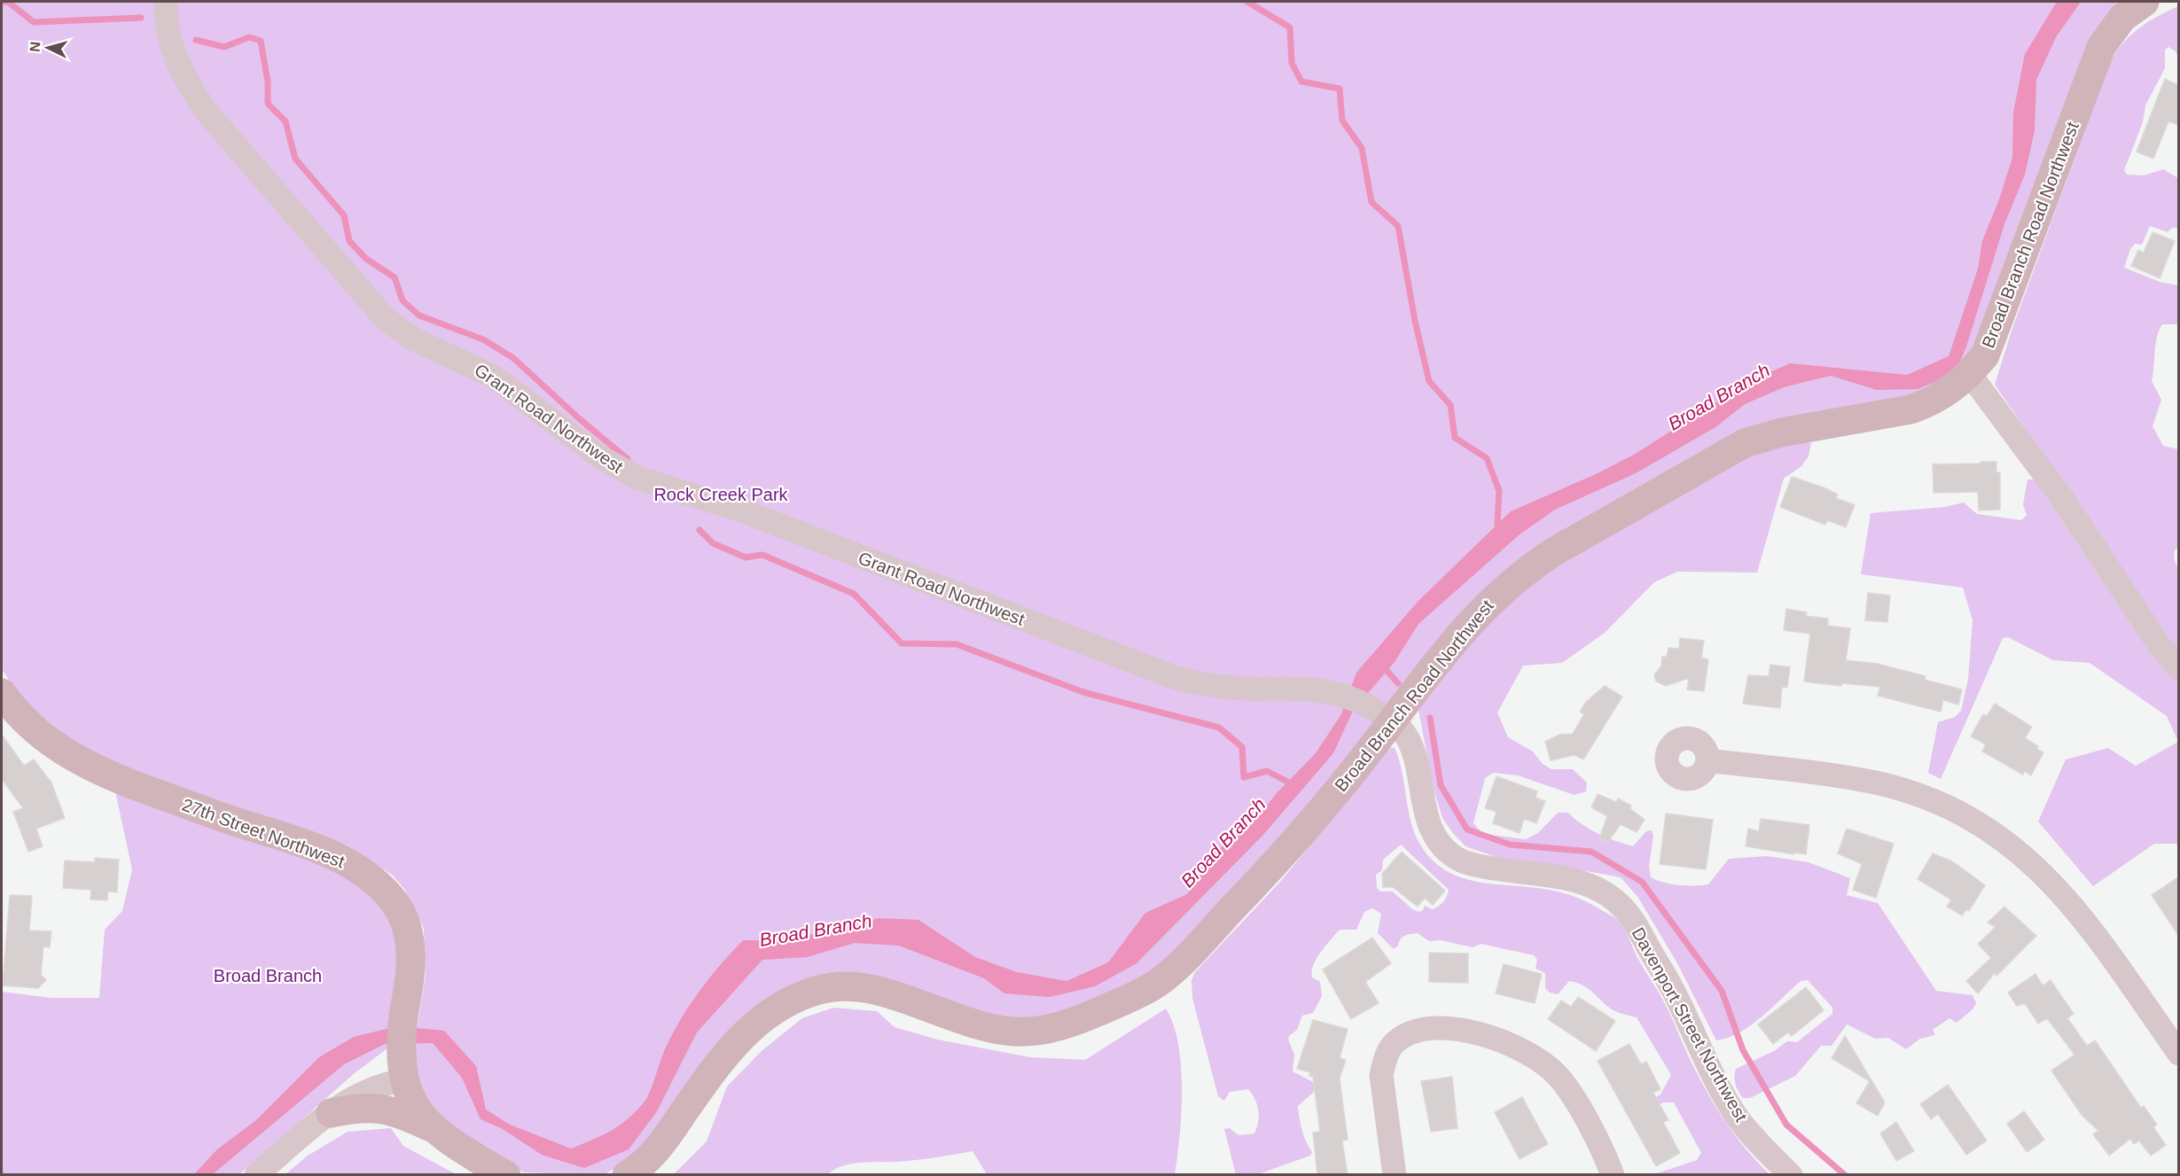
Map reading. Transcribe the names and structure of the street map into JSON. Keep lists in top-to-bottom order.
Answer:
{
  "streets": {
    "main road": ["Broad Branch Road Northwest", "27th Street Northwest"],
    "street": ["Grant Road Northwest", "Davenport Street Northwest"]
  },
  "crossings": [
    ["Broad Branch Road Northwest", "Grant Road Northwest"],
    ["Broad Branch Road Northwest", "Davenport Street Northwest"],
    ["Grant Road Northwest", "Davenport Street Northwest"]
  ],
  "water": ["Broad Branch"],
  "parks": ["Rock Creek Park", "Broad Branch"],
  "north": "left"
}
